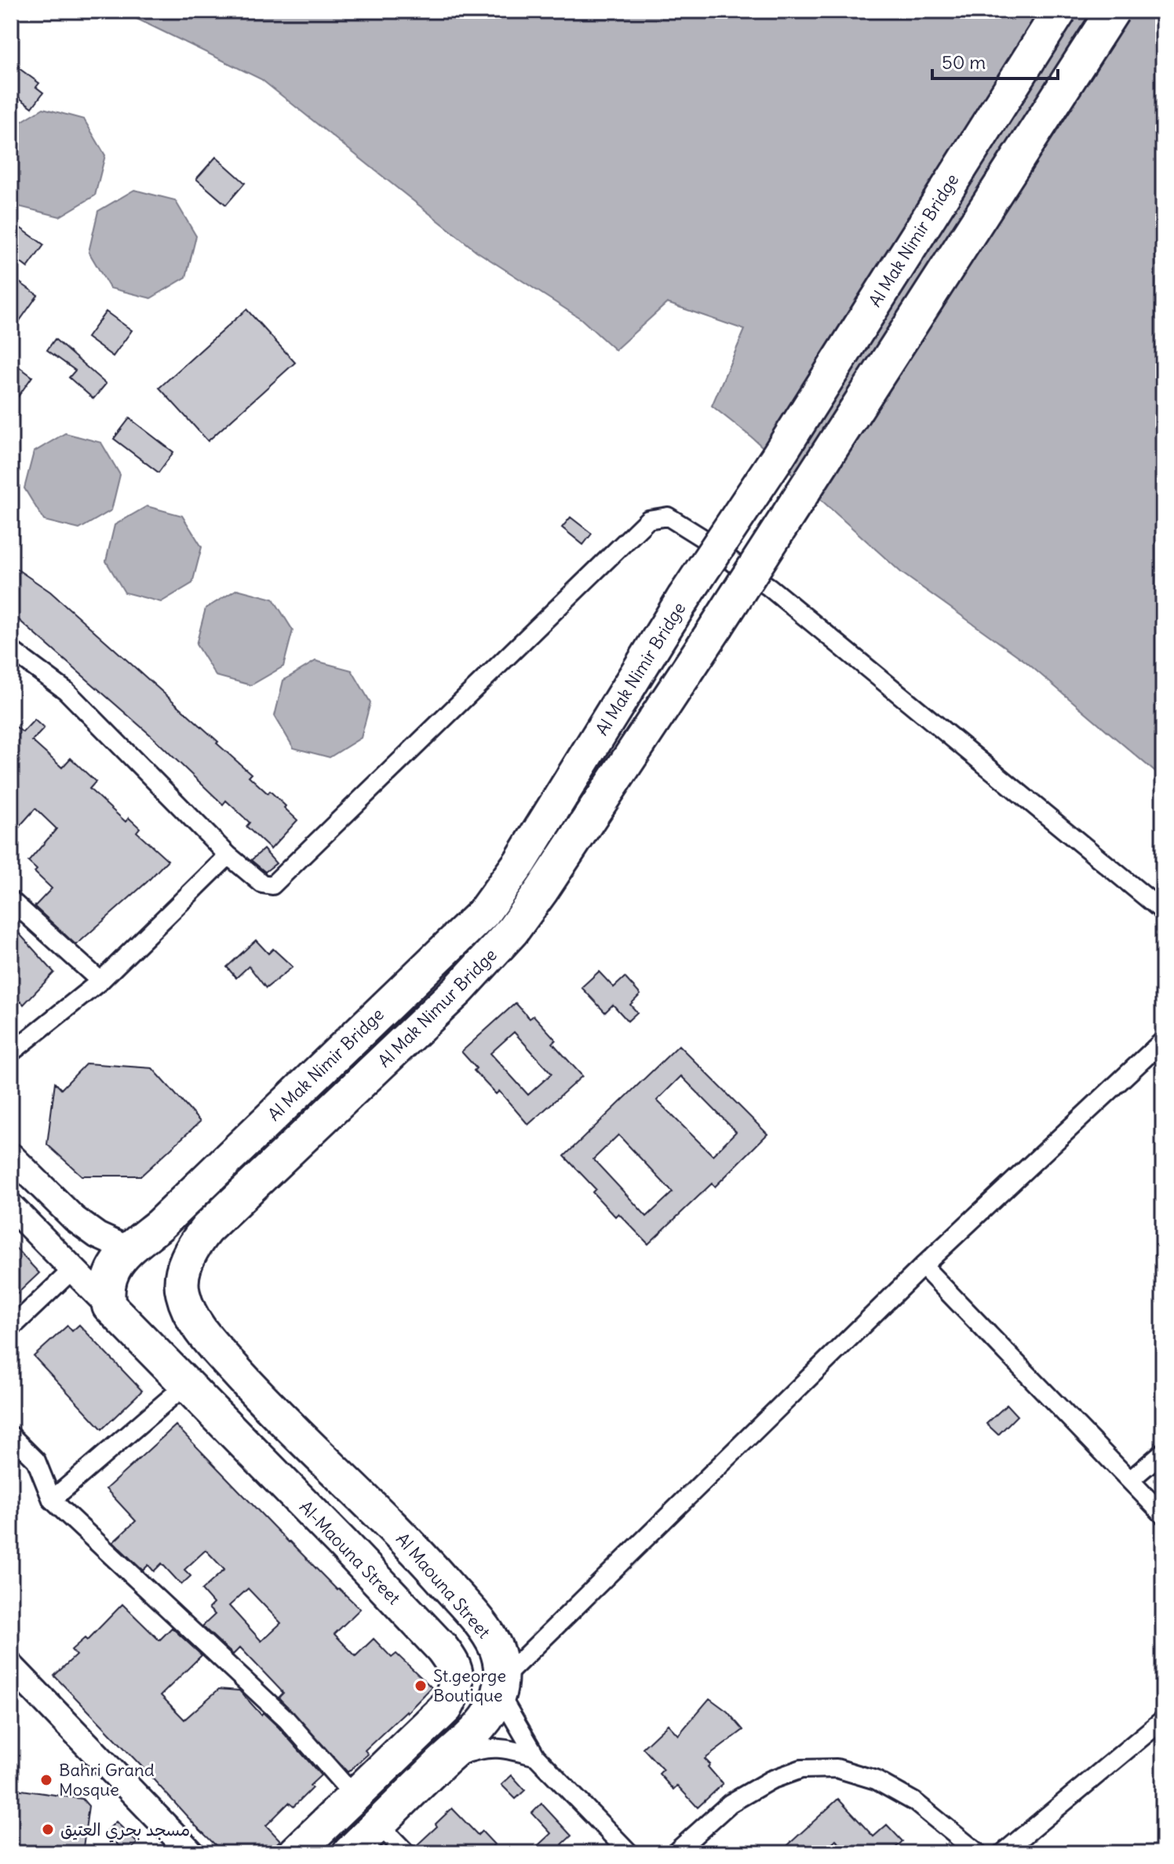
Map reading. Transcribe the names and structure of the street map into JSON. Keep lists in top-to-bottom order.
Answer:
{
  "streets": {
    "highway": [
      "Al Mak Nimir Bridge",
      "Al Mak Nimur Bridge",
      "Al-Maouna Street",
      "Al Maouna Street"
    ]
  },
  "crossings": [
    ["Al Mak Nimur Bridge", "Al Maouna Street"]
  ],
  "places": ["St.george Boutique", "Bahri Grand Mosque", "مسجد بحري العتيق"],
  "scale_bar": "50 m"
}
